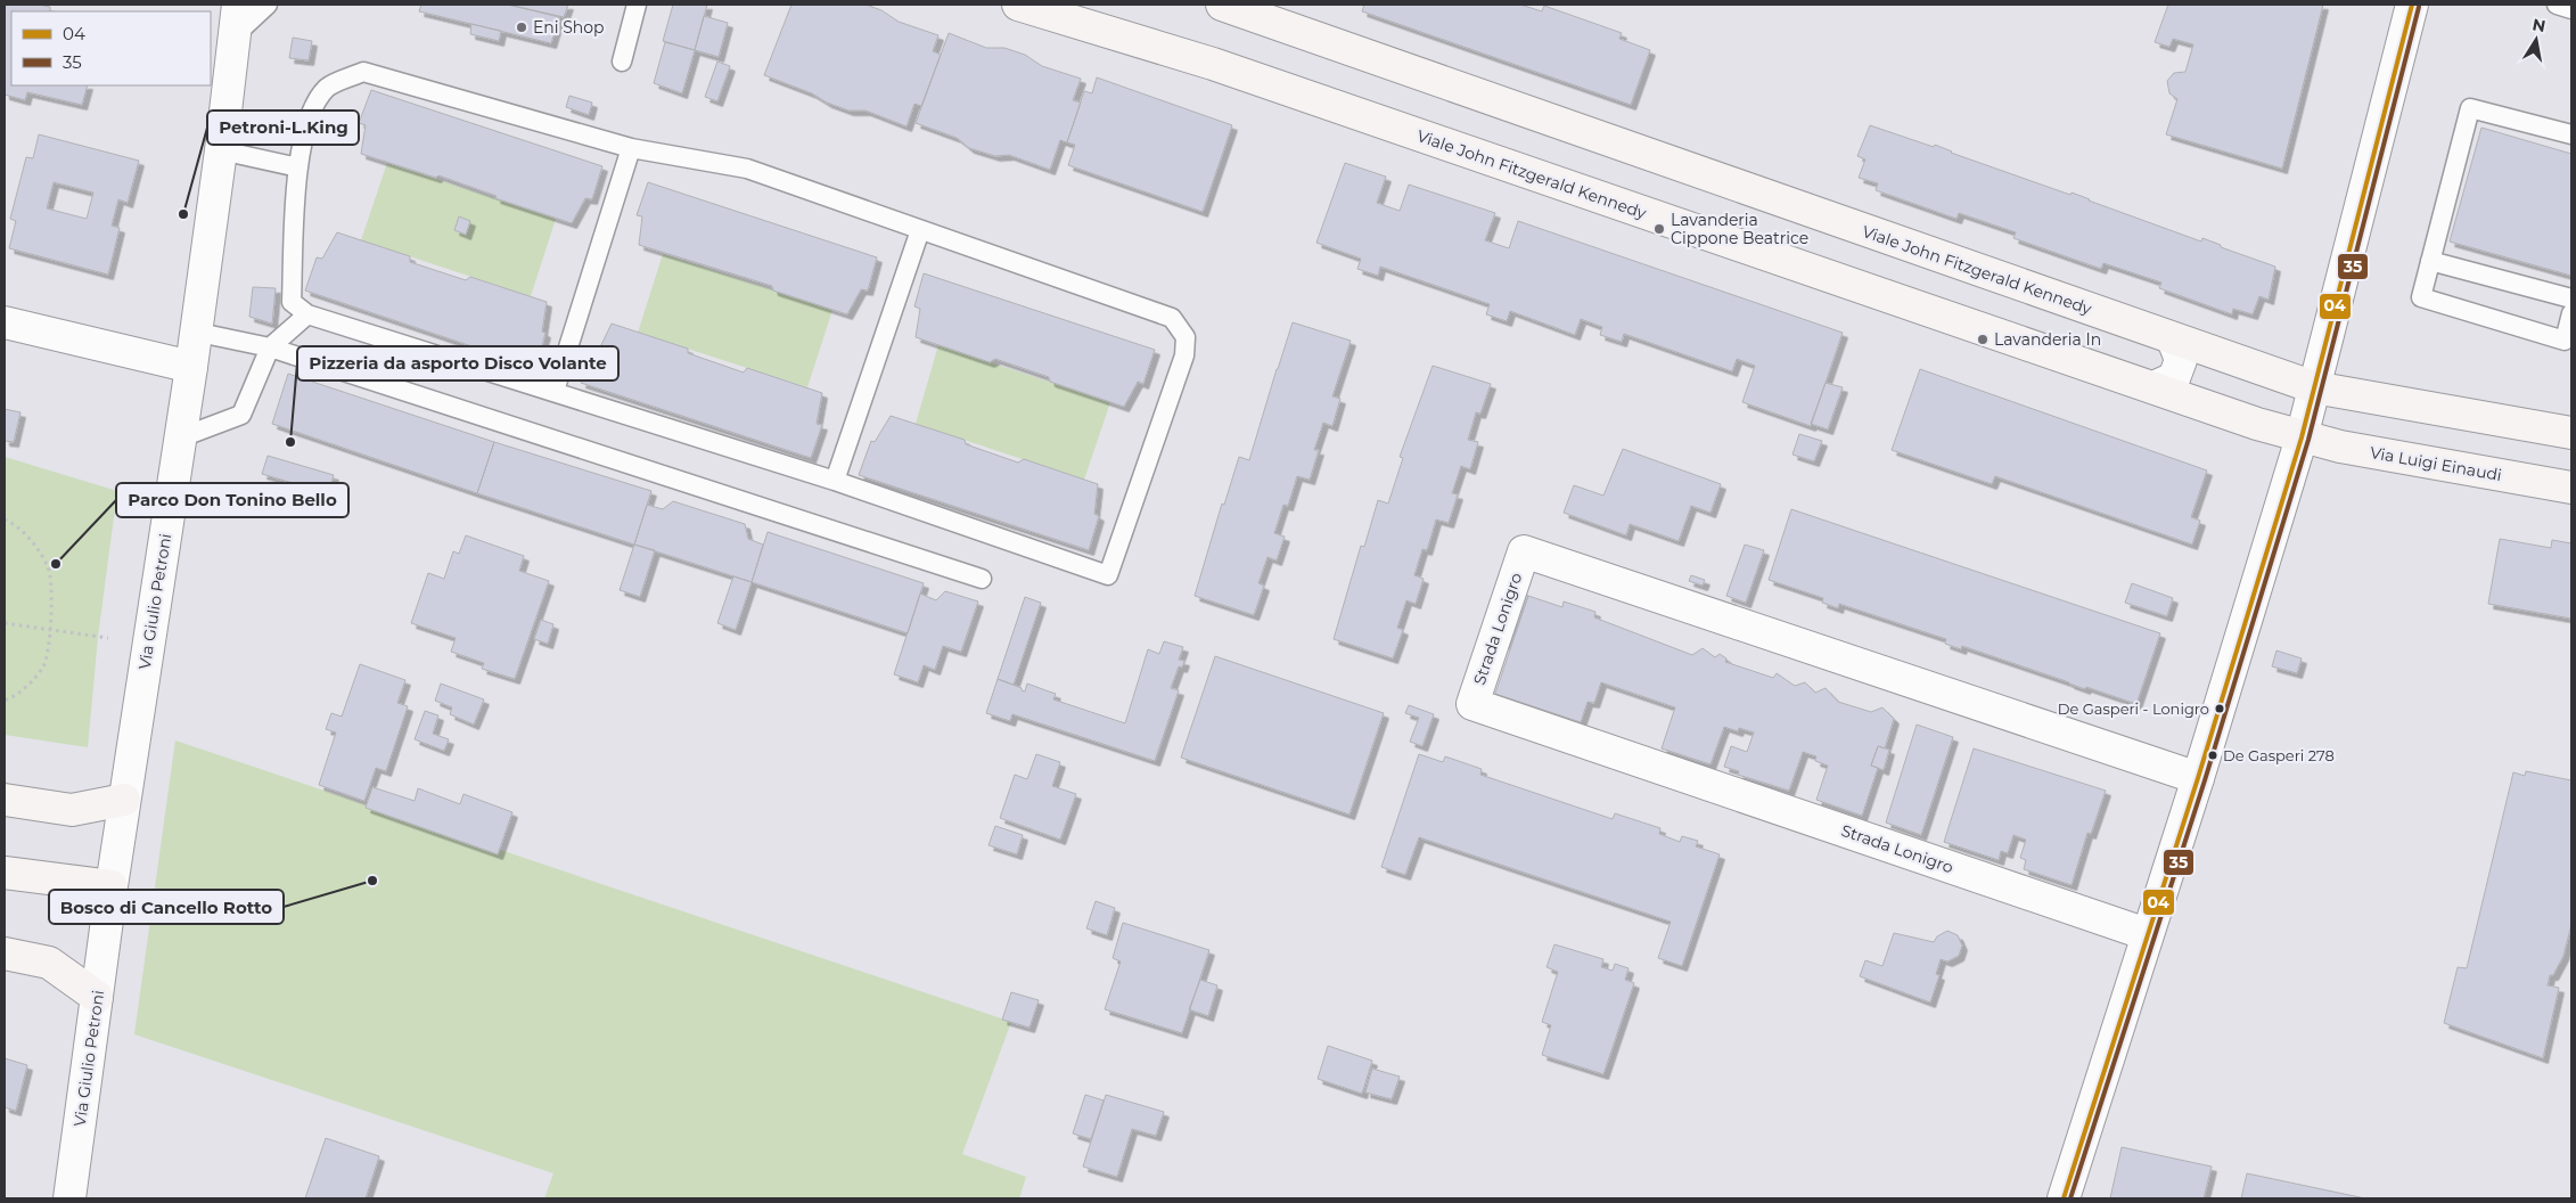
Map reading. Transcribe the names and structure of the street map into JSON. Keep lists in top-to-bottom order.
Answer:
{
  "streets": {
    "main road": ["Viale John Fitzgerald Kennedy", "Via Luigi Einaudi"],
    "street": ["Via Giulio Petroni", "Strada Lonigro"]
  },
  "crossings": [
    ["Viale John Fitzgerald Kennedy", "Via Luigi Einaudi"]
  ],
  "places": [
    "Eni Shop",
    "Petroni-L.King",
    "Lavanderia Cippone Beatrice",
    "Lavanderia In",
    "Pizzeria da asporto Disco Volante",
    "Parco Don Tonino Bello",
    "De Gasperi - Lonigro",
    "De Gasperi 278",
    "Bosco di Cancello Rotto"
  ],
  "lines": ["transit line 04", "transit line 35"],
  "legend": ["04", "35"],
  "north": "top"
}
